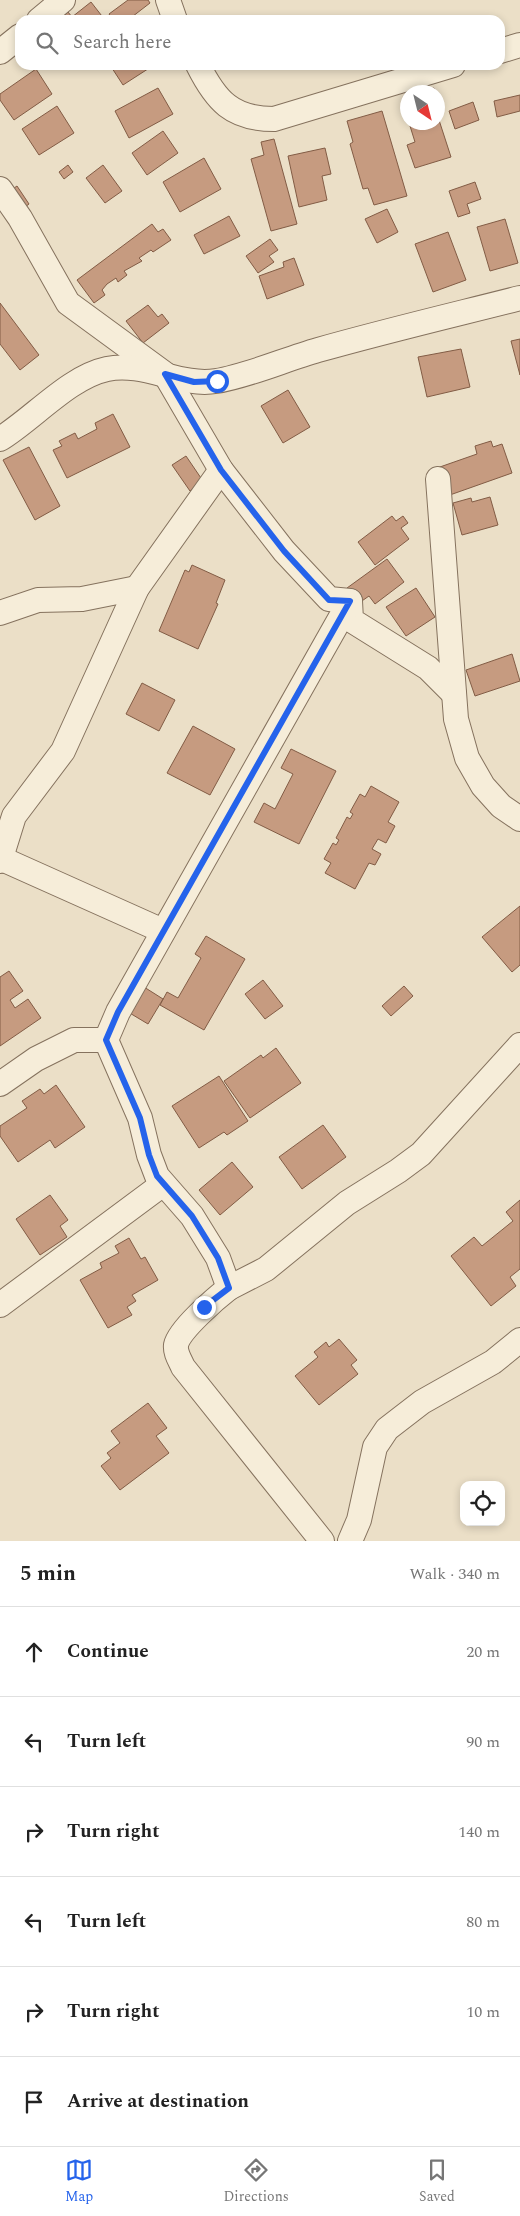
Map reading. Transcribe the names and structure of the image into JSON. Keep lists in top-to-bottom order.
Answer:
{
  "north": "bottom right",
  "page": {
    "search": "Search here",
    "heading": ["5 min", "Walk · 340 m"],
    "list": [
      ["Continue", "20 m"],
      ["Turn left", "90 m"],
      ["Turn right", "140 m"],
      ["Turn left", "80 m"],
      ["Turn right", "10 m"],
      "Arrive at destination"
    ],
    "nav": ["Map", "Directions", "Saved"]
  }
}
